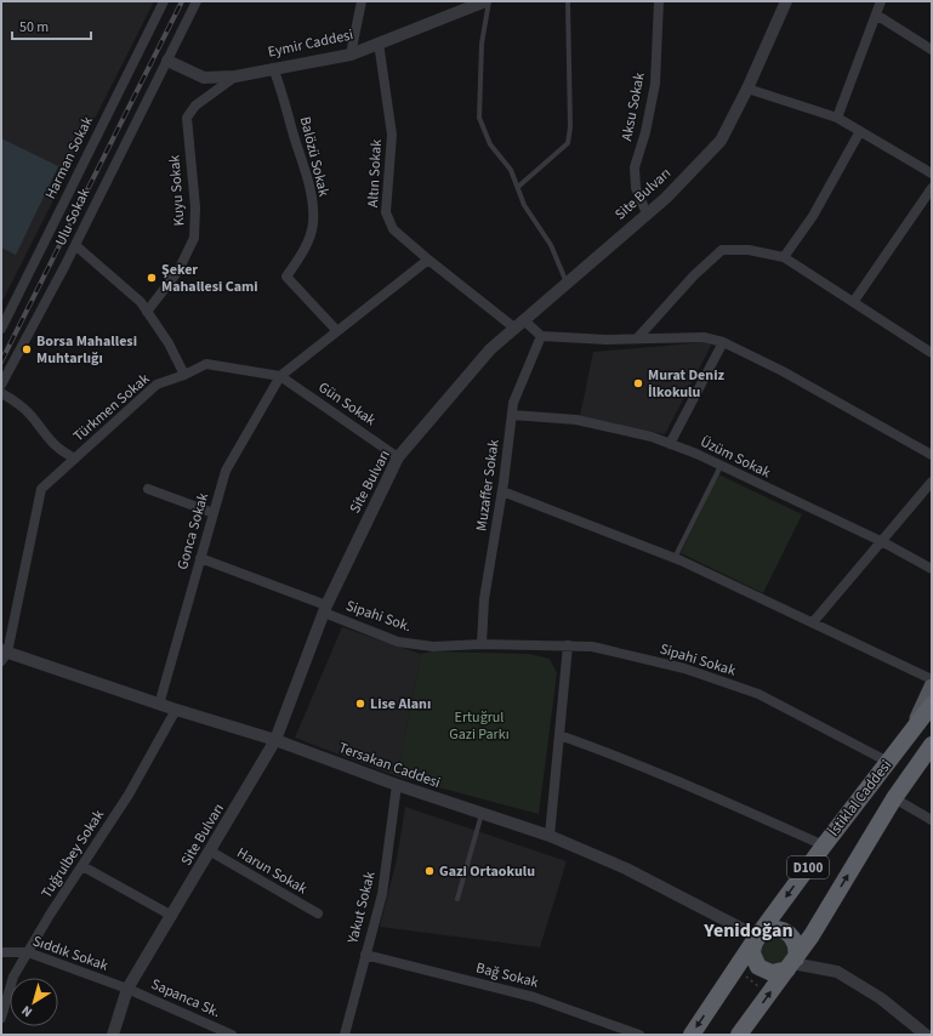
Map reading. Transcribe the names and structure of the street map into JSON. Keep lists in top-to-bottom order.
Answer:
{
  "streets": {
    "highway": ["İstiklal Caddesi", "D100"],
    "street": [
      "Eymir Caddesi",
      "Aksu Sokak",
      "Balözü Sokak",
      "Harman Sokak",
      "Altın Sokak",
      "Kuyu Sokak",
      "Site Bulvarı",
      "Ulu Sokak",
      "Gün Sokak",
      "Türkmen Sokak",
      "Üzüm Sokak",
      "Muzaffer Sokak",
      "Gonca Sokak",
      "Sipahi Sok.",
      "Sipahi Sokak",
      "Tersakan Caddesi",
      "Tuğrulbey Sokak",
      "Harun Sokak",
      "Yakut Sokak",
      "Sıddık Sokak",
      "Bağ Sokak",
      "Sapanca Sk."
    ]
  },
  "crossings": [
    ["Eymir Caddesi", "Balözü Sokak"],
    ["Eymir Caddesi", "Altın Sokak"],
    ["Eymir Caddesi", "Kuyu Sokak"],
    ["Eymir Caddesi", "Ulu Sokak"],
    ["Aksu Sokak", "Site Bulvarı"],
    ["Site Bulvarı", "Gün Sokak"],
    ["Site Bulvarı", "Sipahi Sok."],
    ["Site Bulvarı", "Tersakan Caddesi"],
    ["Site Bulvarı", "Harun Sokak"],
    ["Site Bulvarı", "Sıddık Sokak"],
    ["Site Bulvarı", "Sapanca Sk."],
    ["Gün Sokak", "Türkmen Sokak"],
    ["Gün Sokak", "Gonca Sokak"],
    ["Türkmen Sokak", "Gonca Sokak"],
    ["Türkmen Sokak", "Tersakan Caddesi"],
    ["Üzüm Sokak", "Muzaffer Sokak"],
    ["Muzaffer Sokak", "Sipahi Sok."],
    ["Muzaffer Sokak", "Sipahi Sokak"],
    ["Gonca Sokak", "Sipahi Sok."],
    ["Gonca Sokak", "Tersakan Caddesi"],
    ["Sipahi Sok.", "Sipahi Sokak"],
    ["Sipahi Sokak", "İstiklal Caddesi"],
    ["Tersakan Caddesi", "İstiklal Caddesi"],
    ["Tersakan Caddesi", "Tuğrulbey Sokak"],
    ["Tersakan Caddesi", "Yakut Sokak"],
    ["Tuğrulbey Sokak", "Sıddık Sokak"],
    ["Yakut Sokak", "Bağ Sokak"],
    ["Sıddık Sokak", "Sapanca Sk."]
  ],
  "districts": ["Yenidoğan"],
  "parks": ["Ertuğrul Gazi Parkı"],
  "places": [
    "Şeker Mahallesi Cami",
    "Borsa Mahallesi Muhtarlığı",
    "Murat Deniz İlkokulu",
    "Lise Alanı",
    "Gazi Ortaokulu"
  ],
  "scale_bar": "50 m",
  "north": "bottom left"
}
